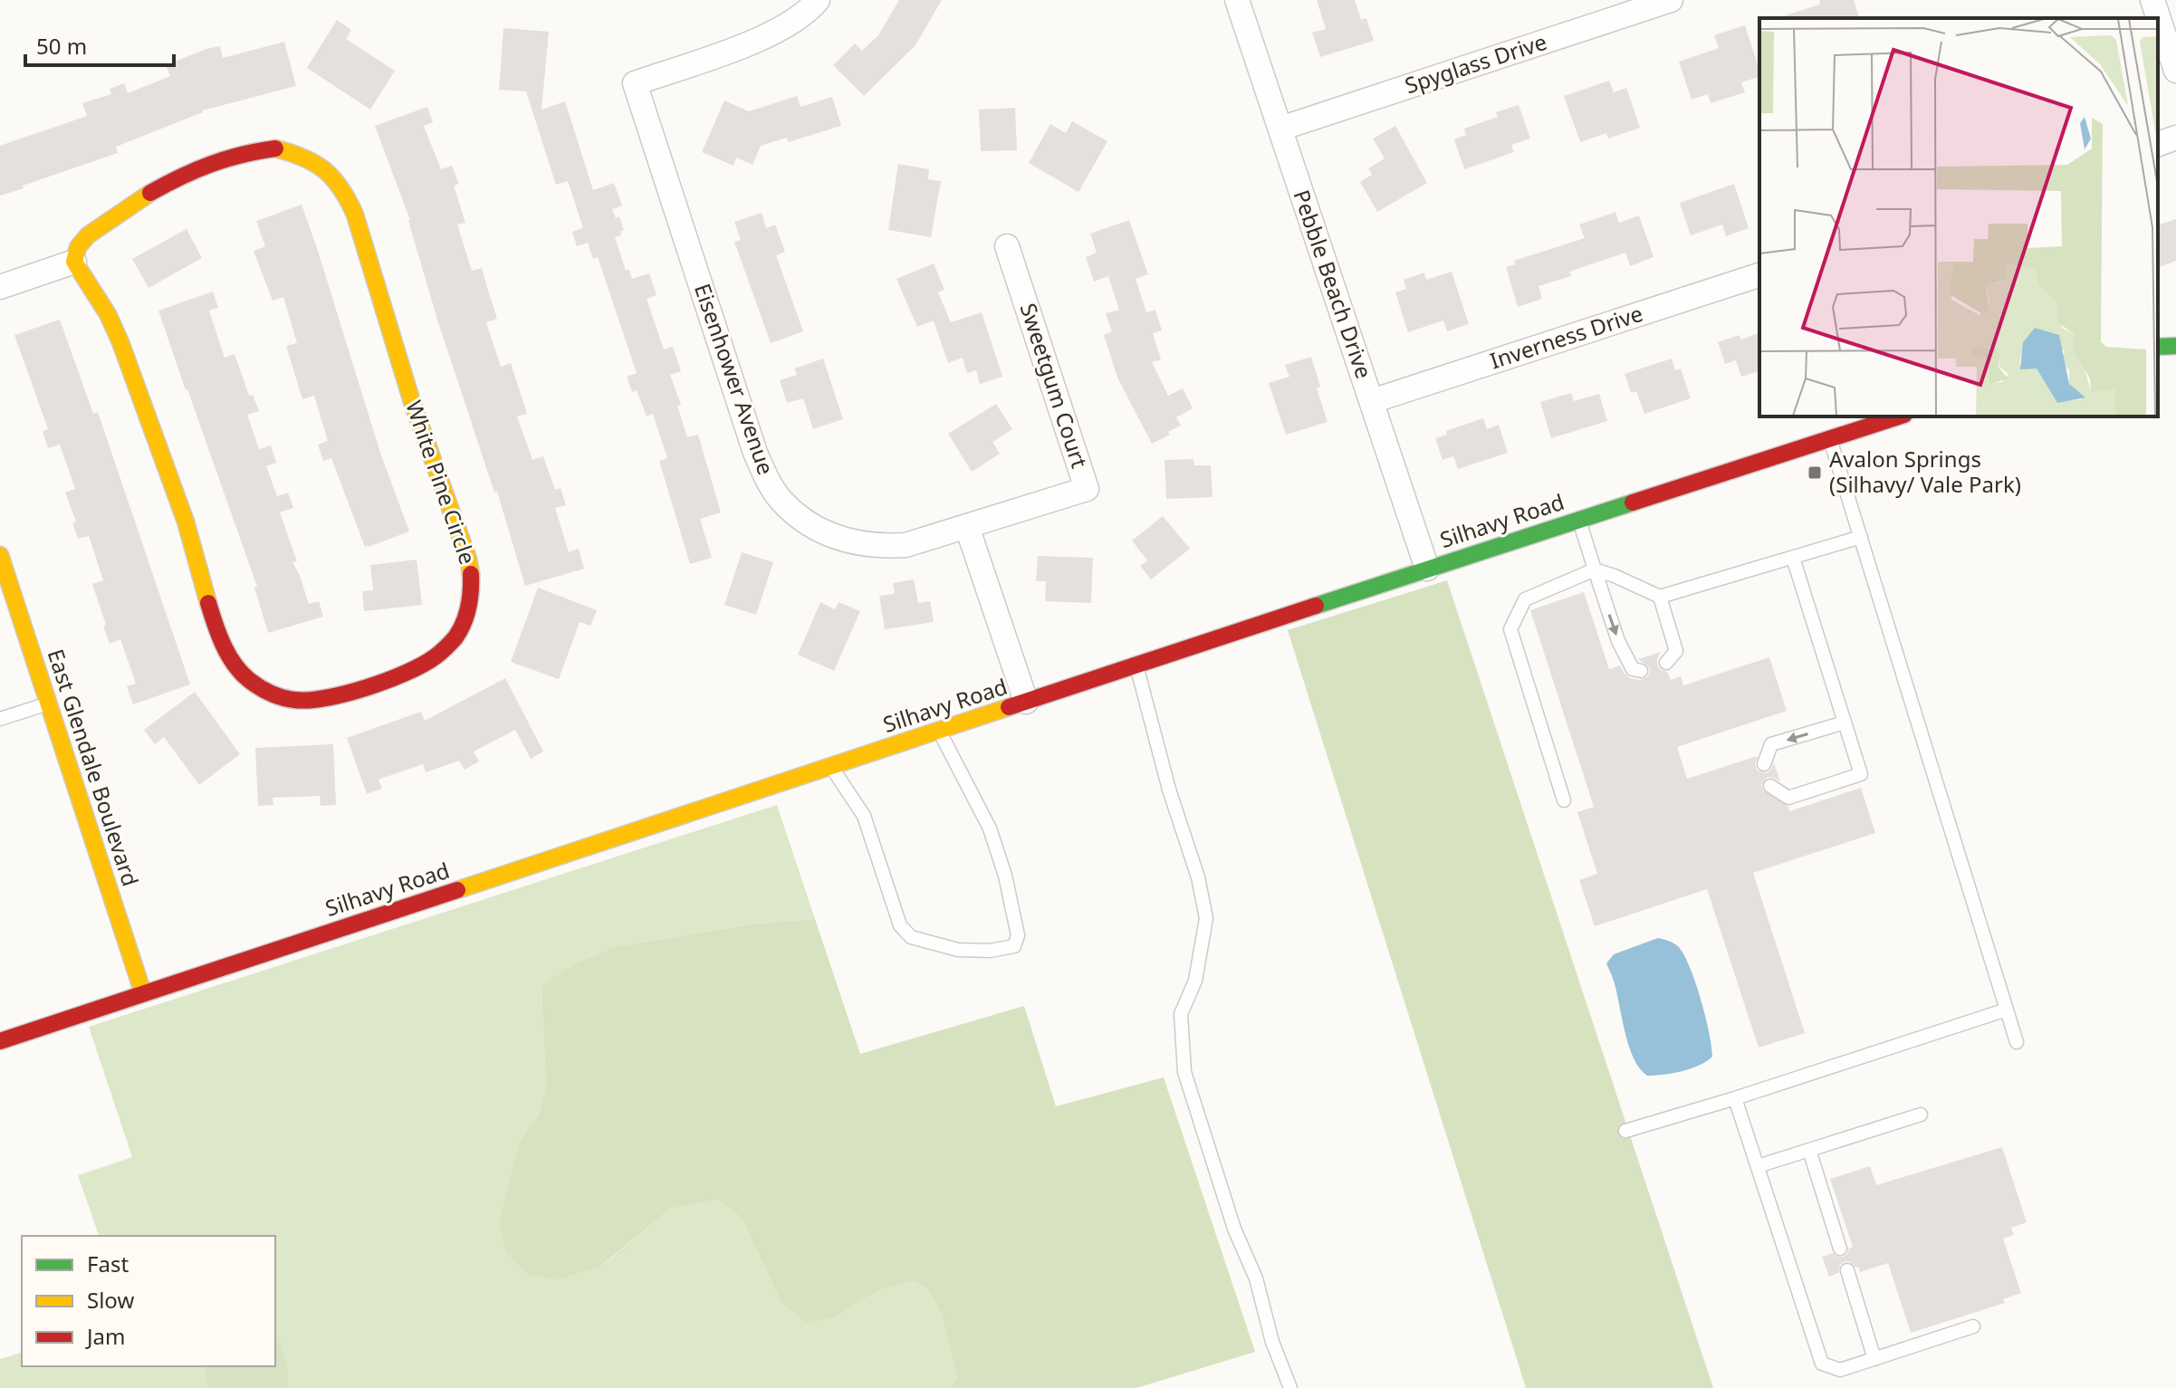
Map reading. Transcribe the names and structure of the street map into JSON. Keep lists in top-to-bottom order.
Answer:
{
  "streets": {
    "street": [
      "Spyglass Drive",
      "Pebble Beach Drive",
      "Inverness Drive",
      "Eisenhower Avenue",
      "Sweetgum Court",
      "White Pine Circle",
      "Silhavy Road",
      "East Glendale Boulevard"
    ]
  },
  "crossings": [
    ["Spyglass Drive", "Pebble Beach Drive"],
    ["Pebble Beach Drive", "Inverness Drive"],
    ["Pebble Beach Drive", "Silhavy Road"],
    ["Eisenhower Avenue", "Sweetgum Court"],
    ["Silhavy Road", "East Glendale Boulevard"]
  ],
  "places": {
    "transit": ["Avalon Springs (Silhavy/ Vale Park)"]
  },
  "legend": ["Fast", "Slow", "Jam"],
  "scale_bar": "50 m"
}
